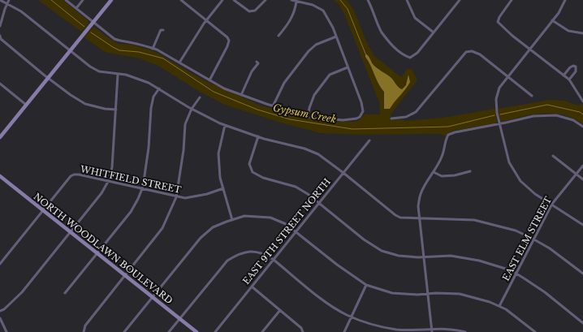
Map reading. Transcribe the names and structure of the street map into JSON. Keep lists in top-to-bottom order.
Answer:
{
  "streets": {
    "main road": ["NORTH WOODLAWN BOULEVARD"],
    "street": ["WHITFIELD STREET", "EAST 9TH STREET NORTH", "EAST ELM STREET"]
  },
  "crossings": [
    ["WHITFIELD STREET", "NORTH WOODLAWN BOULEVARD"]
  ],
  "water": ["Gypsum Creek"]
}
